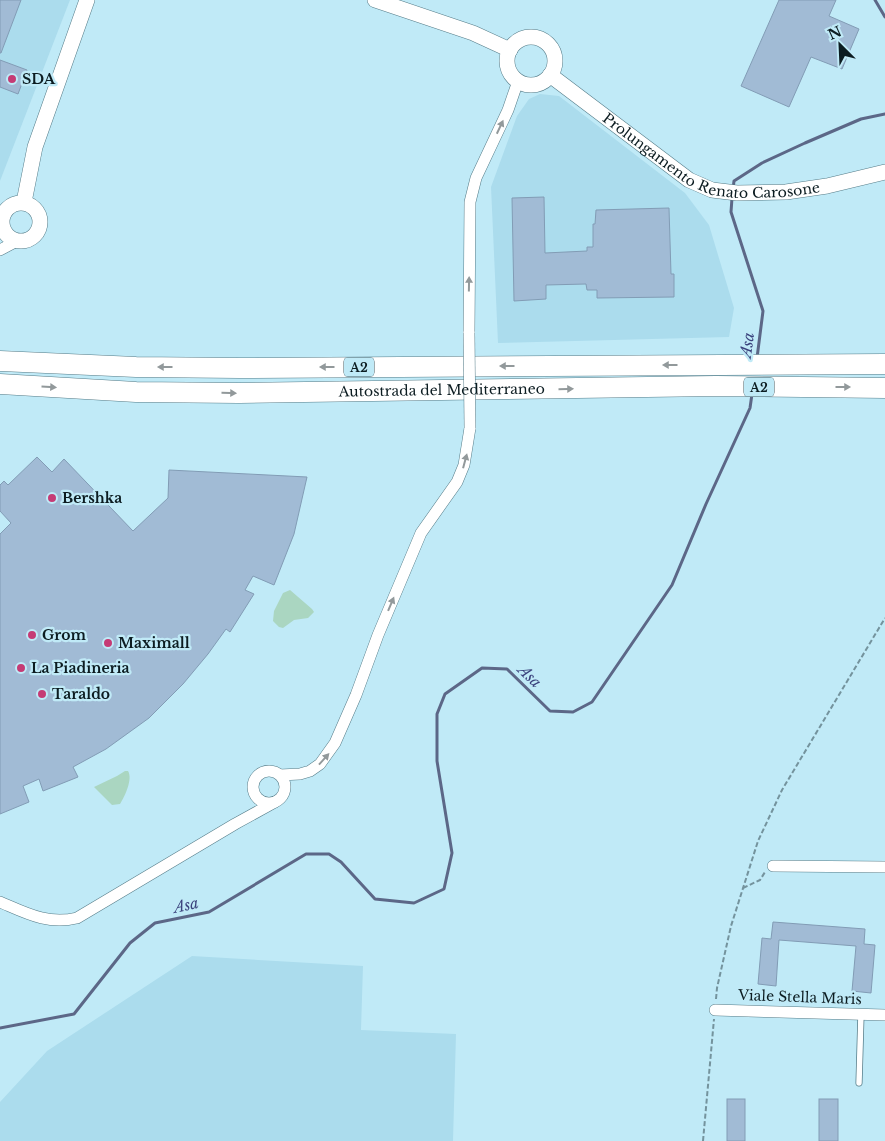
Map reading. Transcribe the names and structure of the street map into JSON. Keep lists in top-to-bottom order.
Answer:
{
  "streets": {
    "highway": ["A2", "Autostrada del Mediterraneo"],
    "street": ["Prolungamento Renato Carosone", "Viale Stella Maris"]
  },
  "water": ["Asa"],
  "places": [
    "SDA",
    "Bershka",
    "Grom",
    "Maximall",
    "La Piadineria",
    "Taraldo"
  ],
  "north": "top left"
}
